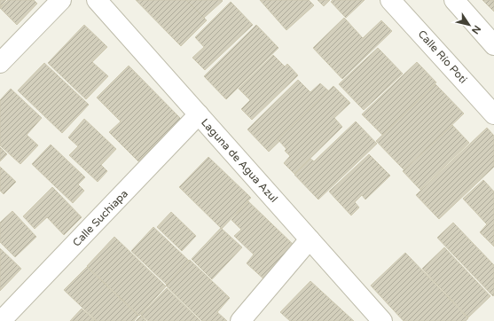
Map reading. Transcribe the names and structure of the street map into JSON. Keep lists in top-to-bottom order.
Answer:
{
  "streets": {
    "street": ["Calle Río Poti", "Laguna de Agua Azul", "Calle Suchiapa"]
  },
  "crossings": [
    ["Laguna de Agua Azul", "Calle Suchiapa"]
  ],
  "north": "bottom right"
}
